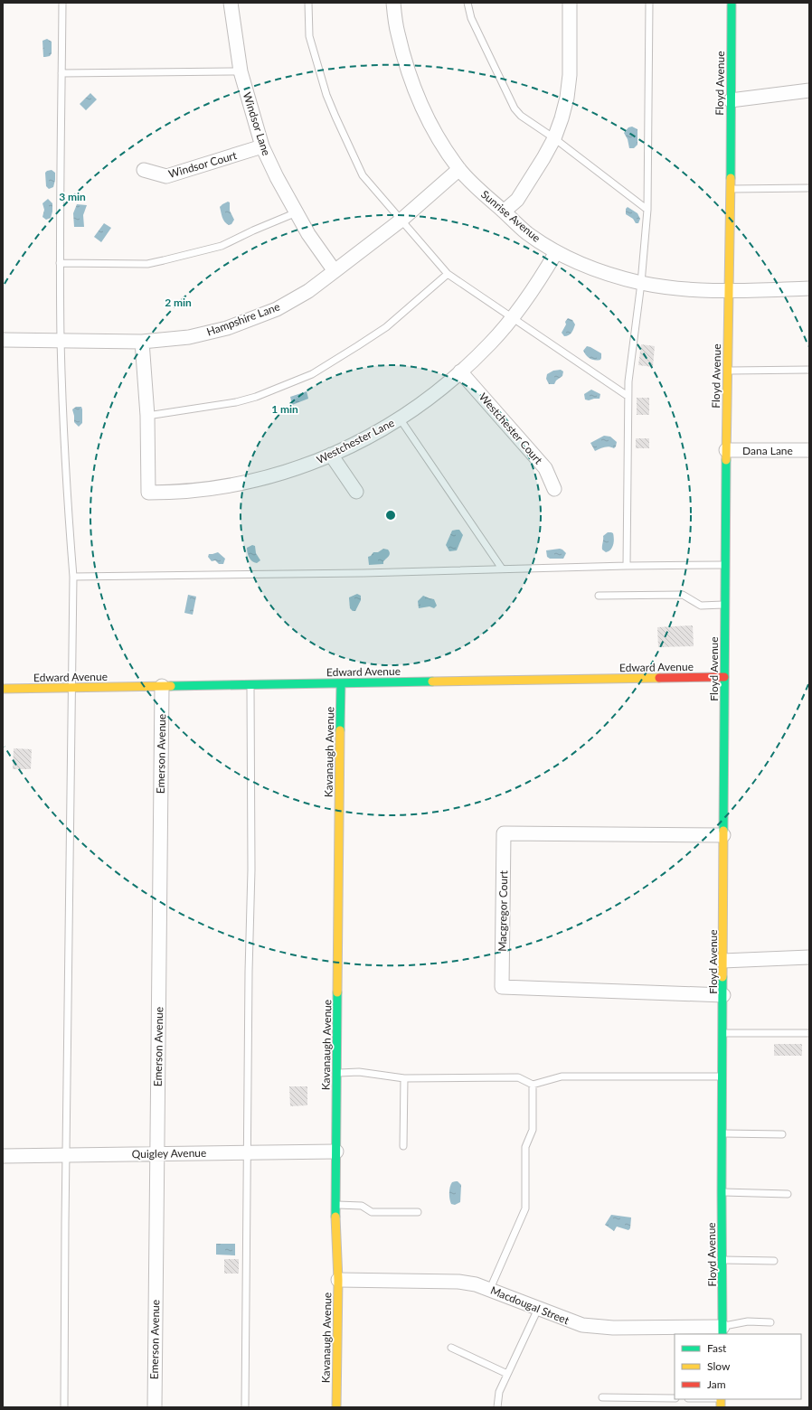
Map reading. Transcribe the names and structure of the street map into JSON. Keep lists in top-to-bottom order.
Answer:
{
  "streets": {
    "street": [
      "Floyd Avenue",
      "Windsor Lane",
      "Windsor Court",
      "Sunrise Avenue",
      "Hampshire Lane",
      "Westchester Court",
      "Westchester Lane",
      "Dana Lane",
      "Edward Avenue",
      "Kavanaugh Avenue",
      "Emerson Avenue",
      "Macgregor Court",
      "Quigley Avenue",
      "Macdougal Street"
    ]
  },
  "crossings": [
    ["Floyd Avenue", "Sunrise Avenue"],
    ["Floyd Avenue", "Dana Lane"],
    ["Floyd Avenue", "Edward Avenue"],
    ["Floyd Avenue", "Macgregor Court"],
    ["Floyd Avenue", "Macdougal Street"],
    ["Windsor Lane", "Windsor Court"],
    ["Windsor Lane", "Hampshire Lane"],
    ["Sunrise Avenue", "Hampshire Lane"],
    ["Sunrise Avenue", "Westchester Lane"],
    ["Hampshire Lane", "Westchester Lane"],
    ["Westchester Court", "Westchester Lane"],
    ["Edward Avenue", "Kavanaugh Avenue"],
    ["Edward Avenue", "Emerson Avenue"],
    ["Kavanaugh Avenue", "Quigley Avenue"],
    ["Kavanaugh Avenue", "Macdougal Street"],
    ["Emerson Avenue", "Quigley Avenue"]
  ],
  "legend": ["Fast", "Slow", "Jam"],
  "rings": ["3 min", "2 min", "1 min"]
}
